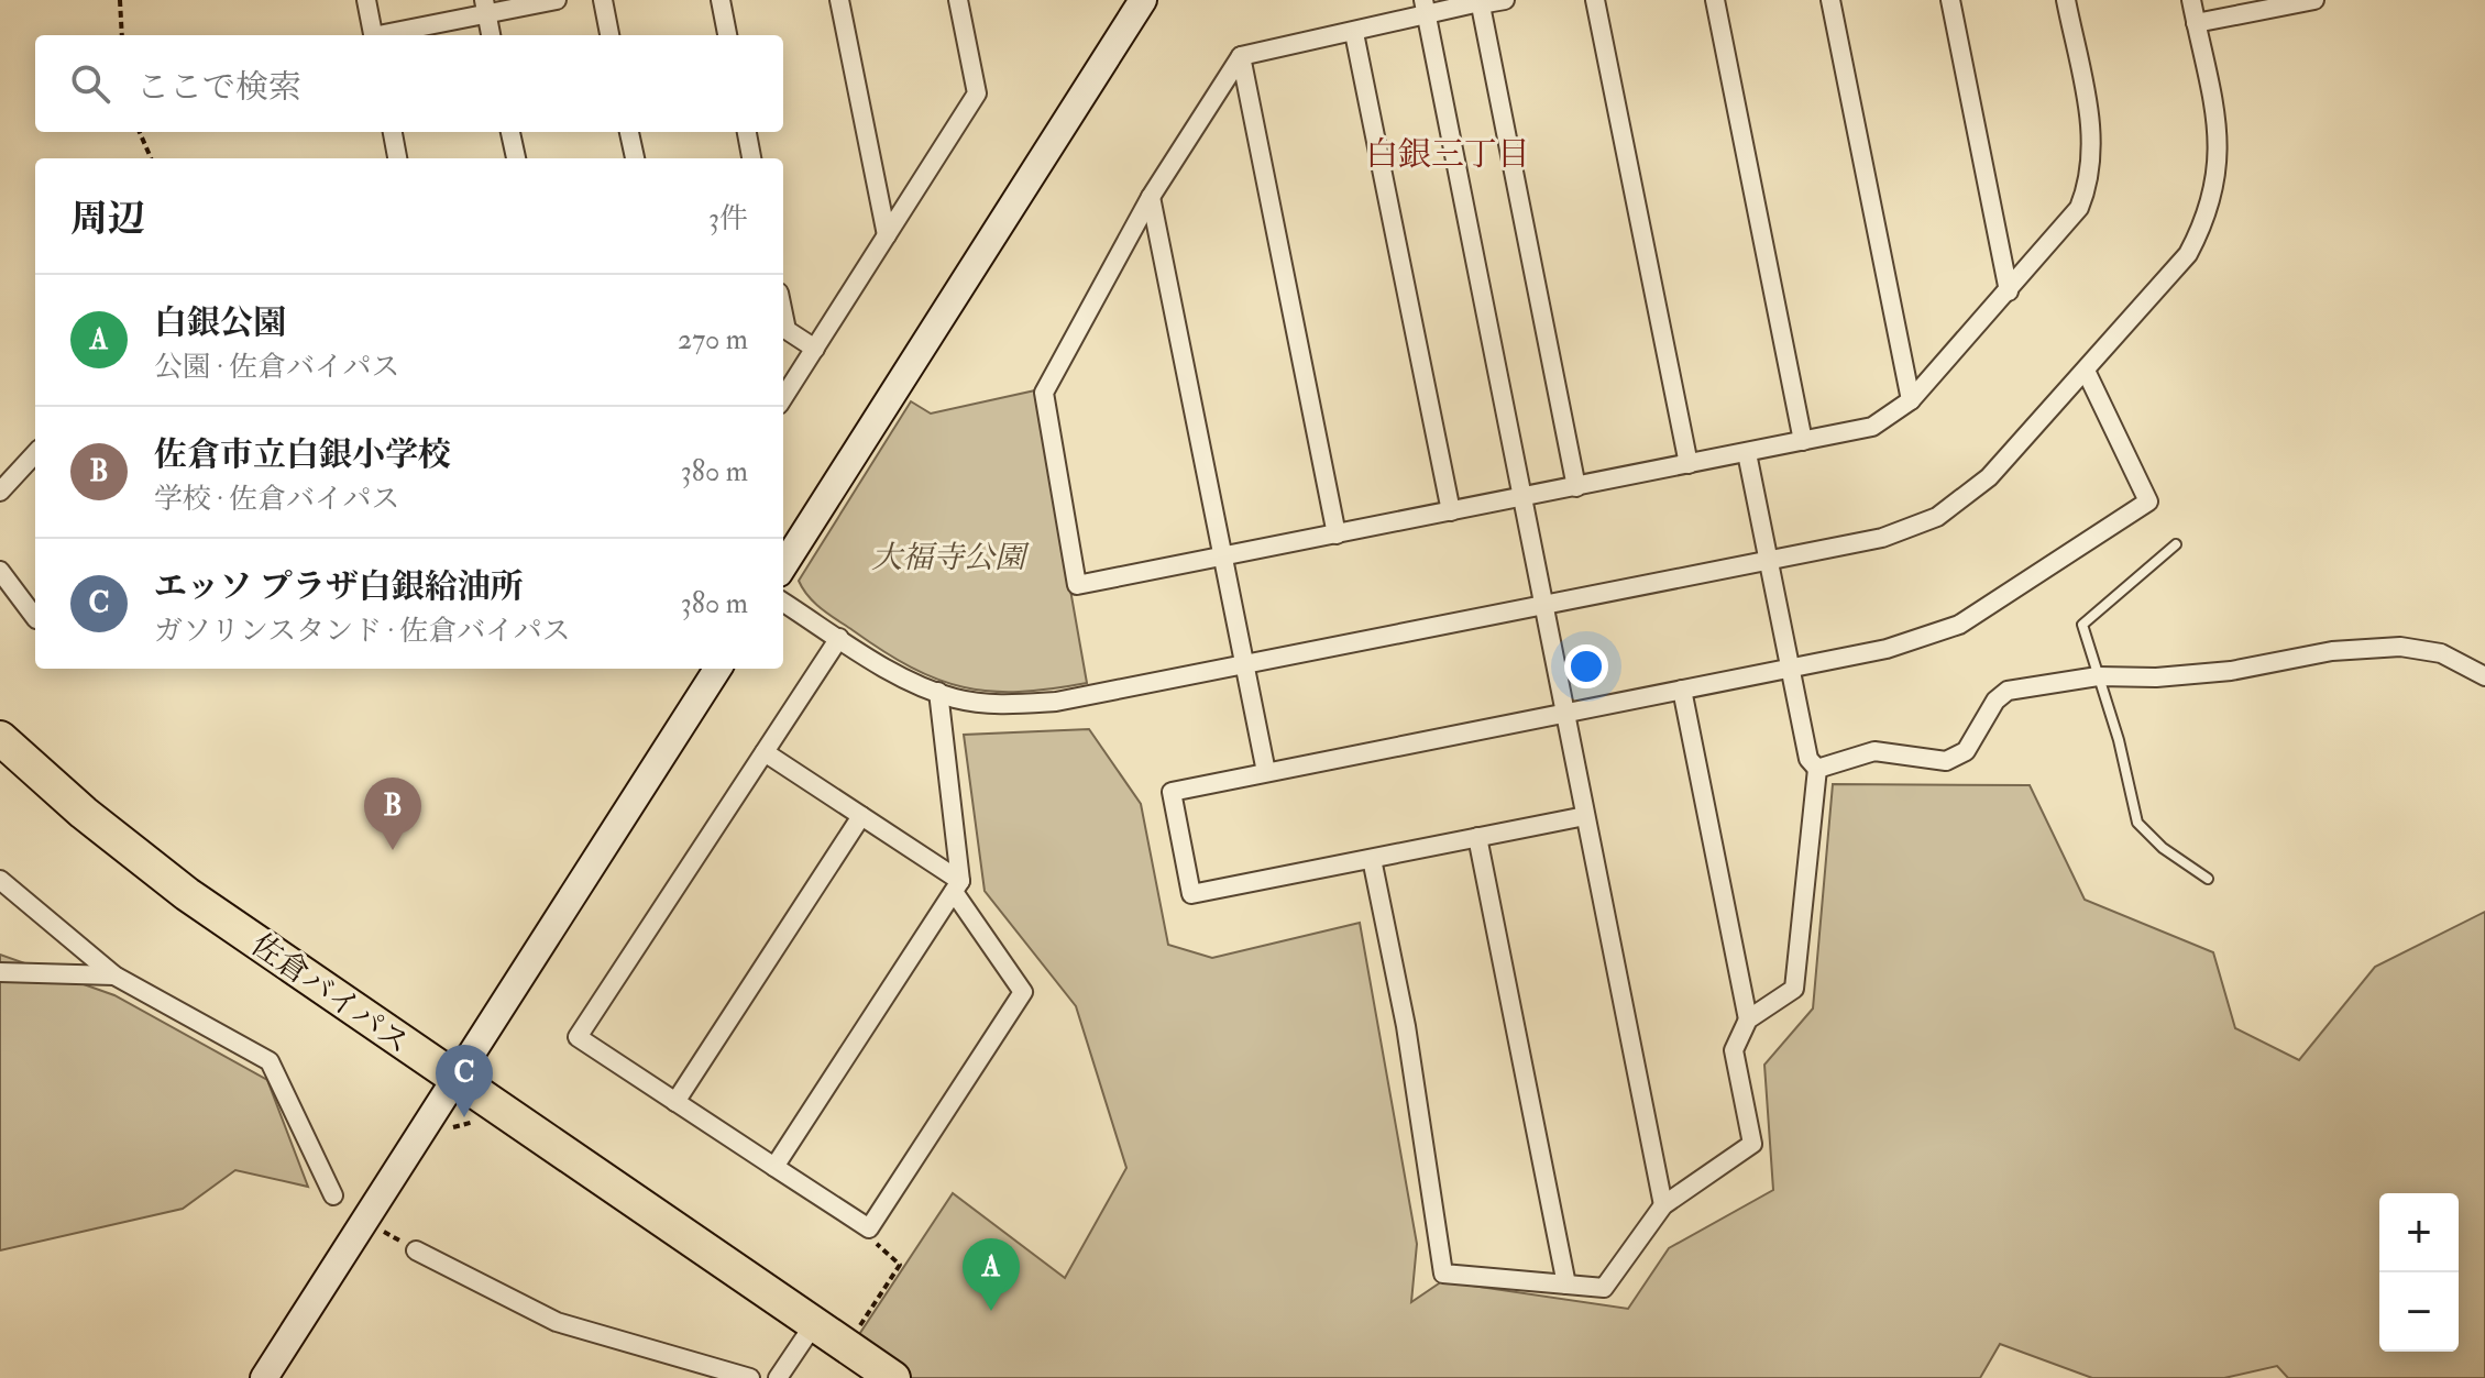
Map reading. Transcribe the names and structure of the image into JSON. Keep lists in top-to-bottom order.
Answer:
{
  "streets": {
    "highway": ["佐倉バイパス"]
  },
  "districts": ["白銀三丁目"],
  "parks": ["大福寺公園"],
  "page": {
    "search": "ここで検索",
    "heading": ["周辺", "3件"],
    "list": [
      {
        "mark": "A",
        "name": "白銀公園",
        "note": "公園 · 佐倉バイパス",
        "value": "270 m"
      },
      {
        "mark": "B",
        "name": "佐倉市立白銀小学校",
        "note": "学校 · 佐倉バイパス",
        "value": "380 m"
      },
      {
        "mark": "C",
        "name": "エッソ プラザ白銀給油所",
        "note": "ガソリンスタンド · 佐倉バイパス",
        "value": "380 m"
      }
    ],
    "pins": ["B", "C", "A"],
    "map_buttons": ["+", "−"]
  }
}
